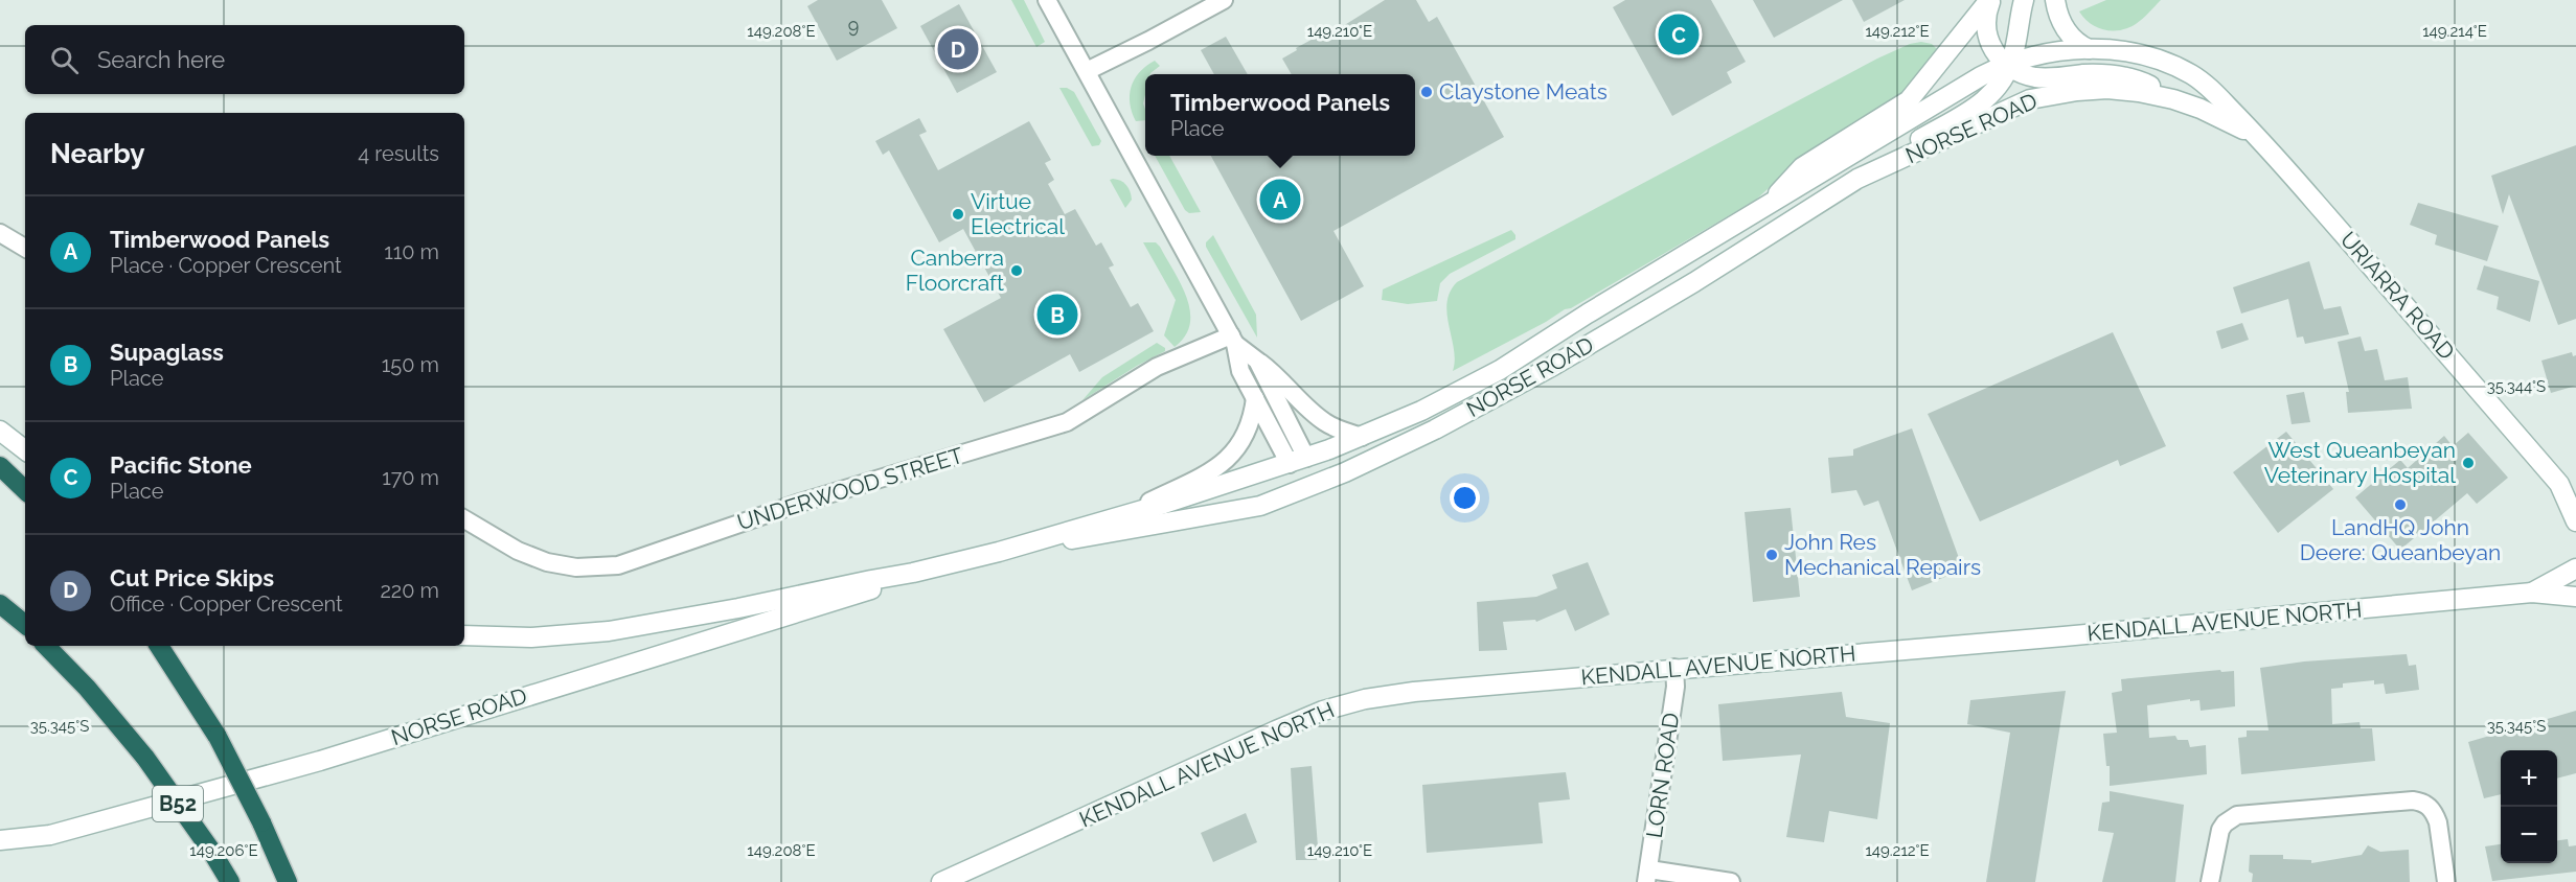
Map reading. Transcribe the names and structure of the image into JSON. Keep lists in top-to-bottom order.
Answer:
{
  "streets": {
    "highway": ["B52"],
    "main road": ["NORSE ROAD", "URIARRA ROAD", "KENDALL AVENUE NORTH"],
    "street": ["UNDERWOOD STREET", "LORN ROAD"]
  },
  "crossings": [
    ["NORSE ROAD", "URIARRA ROAD"],
    ["KENDALL AVENUE NORTH", "LORN ROAD"]
  ],
  "places": [
    "Claystone Meats",
    "Virtue Electrical",
    "Canberra Floorcraft",
    "West Queanbeyan Veterinary Hospital",
    "LandHQ John Deere: Queanbeyan",
    "John Res Mechanical Repairs"
  ],
  "house_numbers": ["9"],
  "page": {
    "pins": [
      "C",
      "D",
      "A",
      "B"
    ],
    "search": "Search here",
    "popup": ["Timberwood Panels", "Place"],
    "heading": ["Nearby", "4 results"],
    "list": [
      {
        "mark": "A",
        "name": "Timberwood Panels",
        "note": "Place · Copper Crescent",
        "value": "110 m"
      },
      {
        "mark": "B",
        "name": "Supaglass",
        "note": "Place",
        "value": "150 m"
      },
      {
        "mark": "C",
        "name": "Pacific Stone",
        "note": "Place",
        "value": "170 m"
      },
      {
        "mark": "D",
        "name": "Cut Price Skips",
        "note": "Office · Copper Crescent",
        "value": "220 m"
      }
    ],
    "map_buttons": ["+", "−"]
  },
  "coordinates": [
    "149.208°E",
    "149.210°E",
    "149.212°E",
    "149.214°E",
    "35.344°S",
    "35.345°S",
    "149.206°E"
  ]
}
